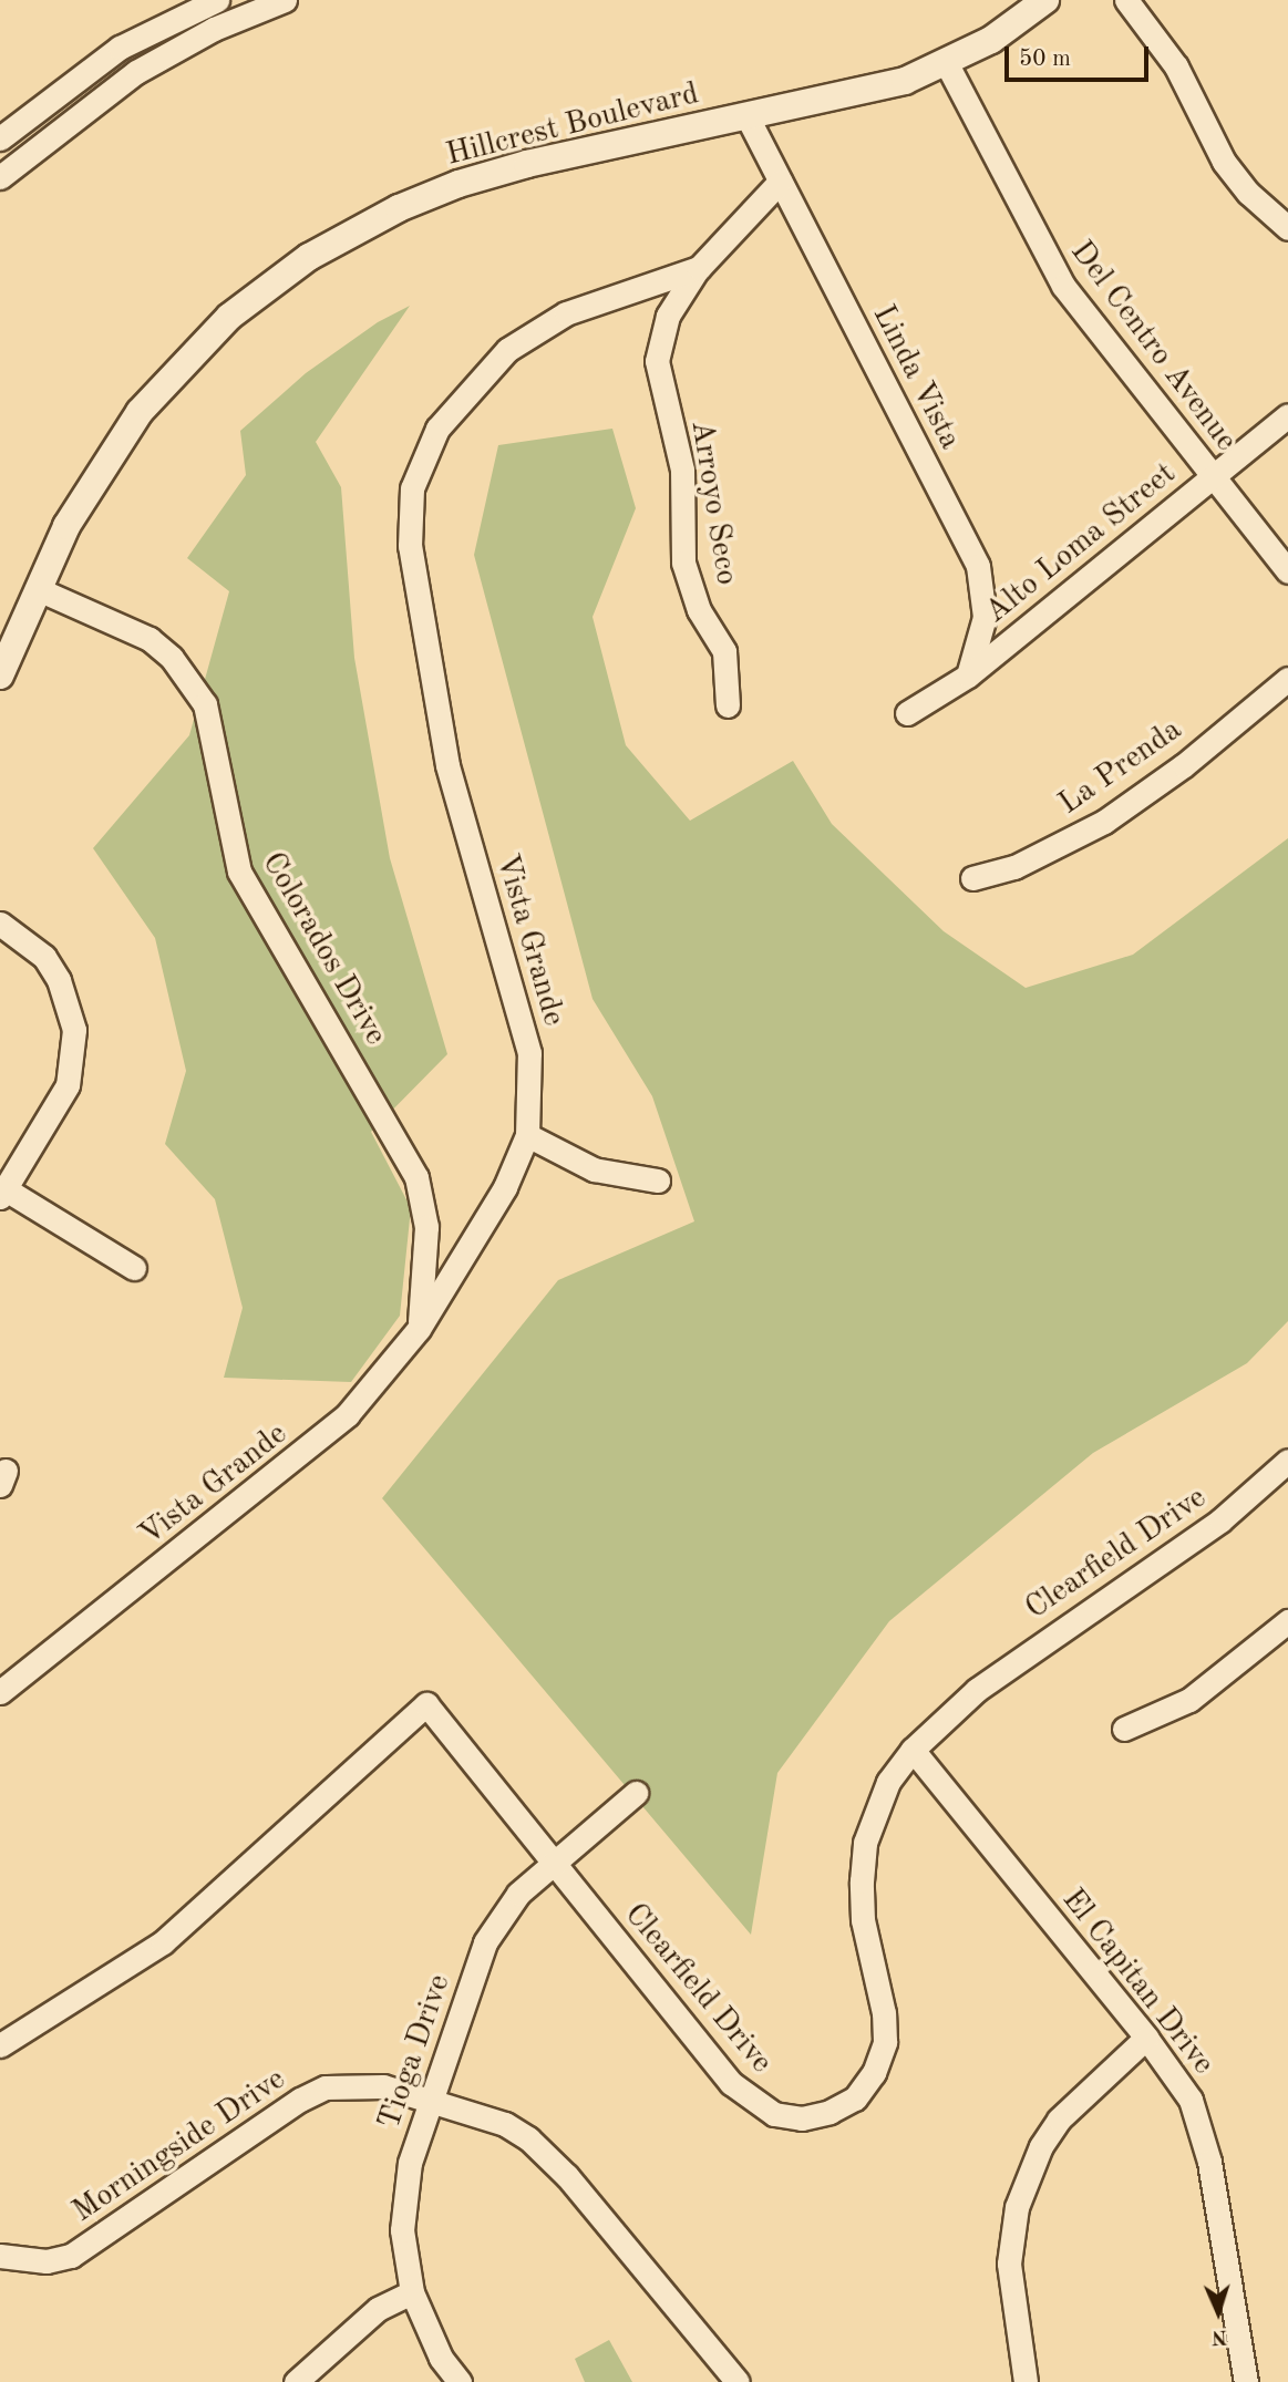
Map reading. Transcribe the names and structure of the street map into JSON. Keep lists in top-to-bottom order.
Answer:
{
  "streets": {
    "street": [
      "Hillcrest Boulevard",
      "Del Centro Avenue",
      "Linda Vista",
      "Arroyo Seco",
      "Alto Loma Street",
      "La Prenda",
      "Vista Grande",
      "Colorados Drive",
      "Clearfield Drive",
      "El Capitan Drive",
      "Tioga Drive",
      "Morningside Drive"
    ]
  },
  "crossings": [
    ["Hillcrest Boulevard", "Del Centro Avenue"],
    ["Hillcrest Boulevard", "Linda Vista"],
    ["Hillcrest Boulevard", "Colorados Drive"],
    ["Del Centro Avenue", "Alto Loma Street"],
    ["Linda Vista", "Alto Loma Street"],
    ["Linda Vista", "Vista Grande"],
    ["Arroyo Seco", "Vista Grande"],
    ["Vista Grande", "Colorados Drive"],
    ["Clearfield Drive", "El Capitan Drive"],
    ["Clearfield Drive", "Tioga Drive"],
    ["Tioga Drive", "Morningside Drive"]
  ],
  "scale_bar": "50 m",
  "north": "bottom"
}
